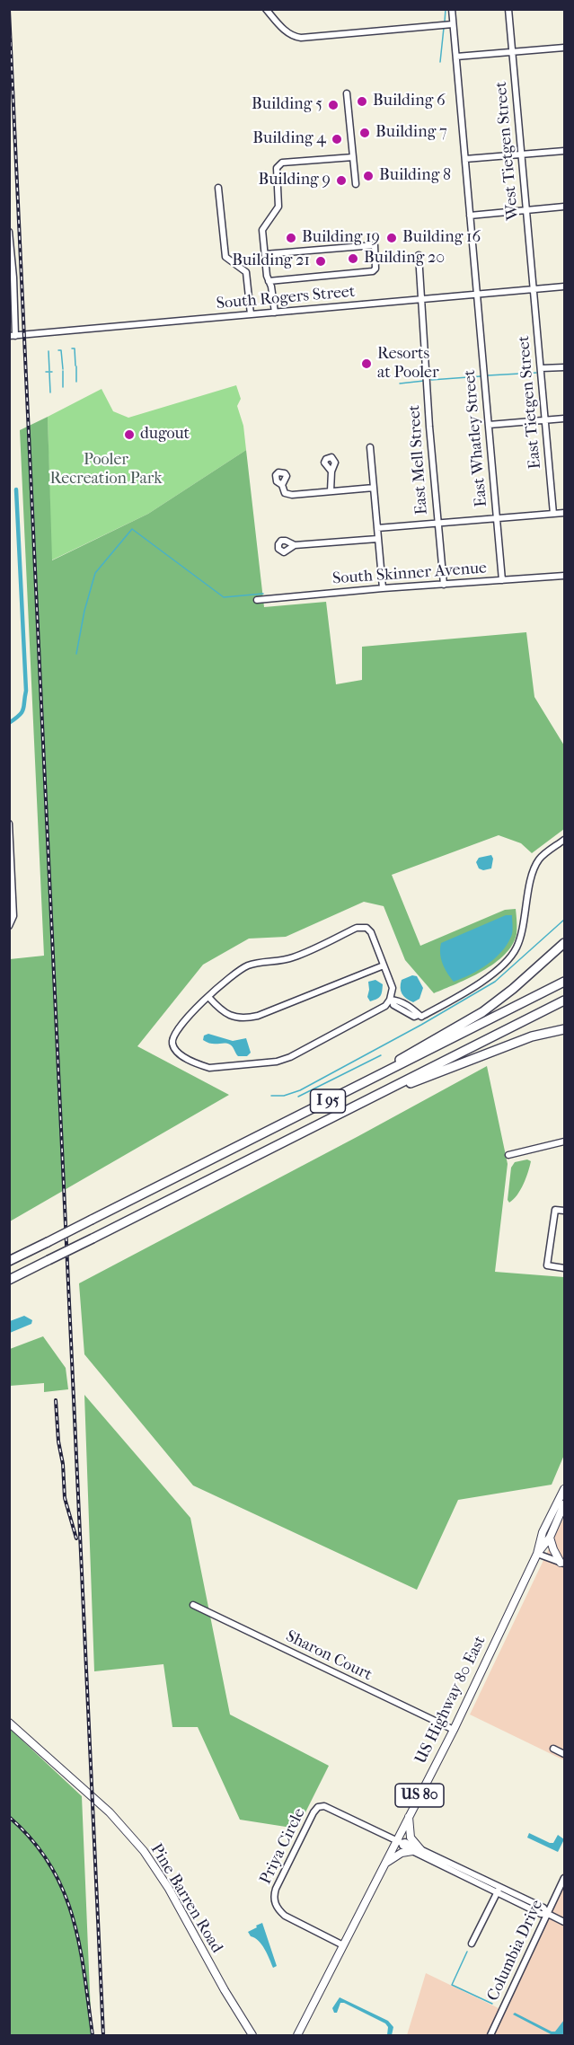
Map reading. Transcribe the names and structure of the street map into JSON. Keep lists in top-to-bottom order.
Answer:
{
  "streets": {
    "highway": ["I 95"],
    "main road": ["US Highway 80 East", "US 80", "Pine Barren Road"],
    "street": [
      "West Tietgen Street",
      "South Rogers Street",
      "East Tietgen Street",
      "East Whatley Street",
      "East Mell Street",
      "South Skinner Avenue",
      "Sharon Court",
      "Priya Circle",
      "Columbia Drive"
    ]
  },
  "crossings": [
    ["West Tietgen Street", "South Rogers Street"],
    ["West Tietgen Street", "East Tietgen Street"],
    ["South Rogers Street", "East Tietgen Street"],
    ["South Rogers Street", "East Whatley Street"],
    ["South Rogers Street", "East Mell Street"],
    ["East Whatley Street", "South Skinner Avenue"],
    ["East Mell Street", "South Skinner Avenue"],
    ["Sharon Court", "US Highway 80 East"],
    ["US Highway 80 East", "US 80"],
    ["US Highway 80 East", "Priya Circle"],
    ["Priya Circle", "Columbia Drive"]
  ],
  "parks": ["Pooler Recreation Park"],
  "places": [
    "Building 6",
    "Building 5",
    "Building 7",
    "Building 4",
    "Building 8",
    "Building 9",
    "Building 19",
    "Building 16",
    "Building 20",
    "Building 21",
    "Resorts at Pooler",
    "dugout"
  ]
}
